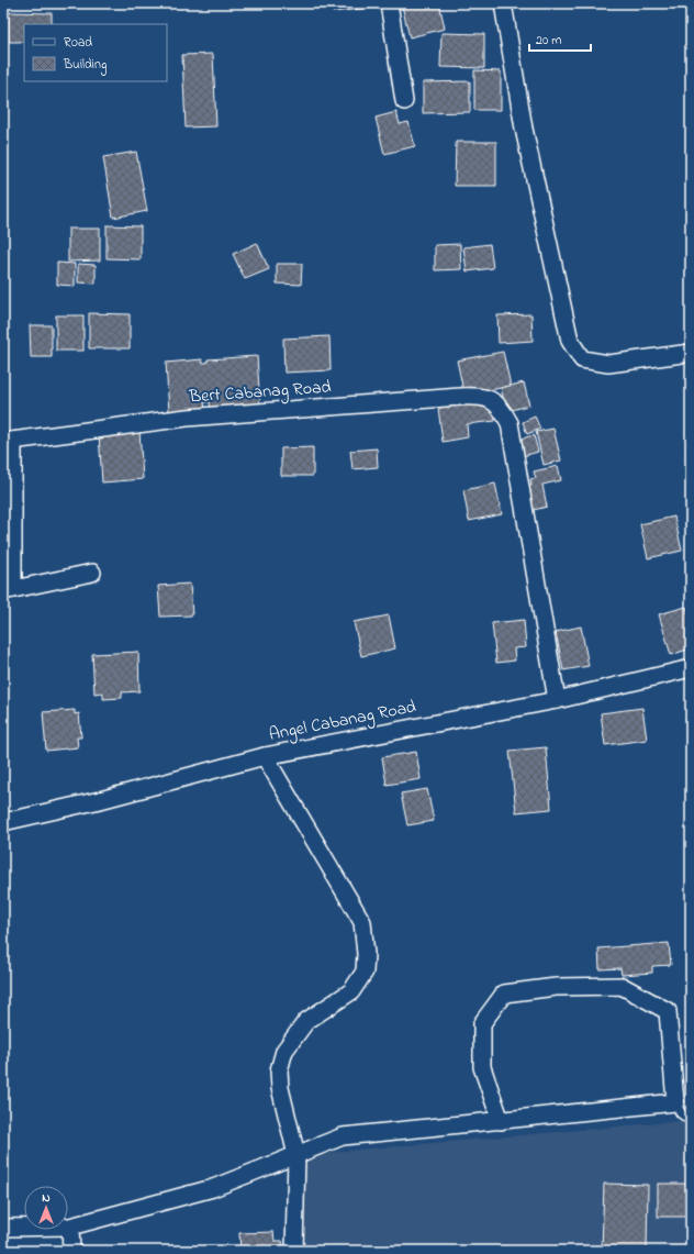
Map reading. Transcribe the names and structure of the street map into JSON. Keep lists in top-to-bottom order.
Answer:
{
  "streets": {
    "street": ["Bert Cabanag Road", "Angel Cabanag Road"]
  },
  "crossings": [
    ["Bert Cabanag Road", "Angel Cabanag Road"]
  ],
  "legend": ["Road", "Building"],
  "scale_bar": "20 m",
  "north": "top"
}
